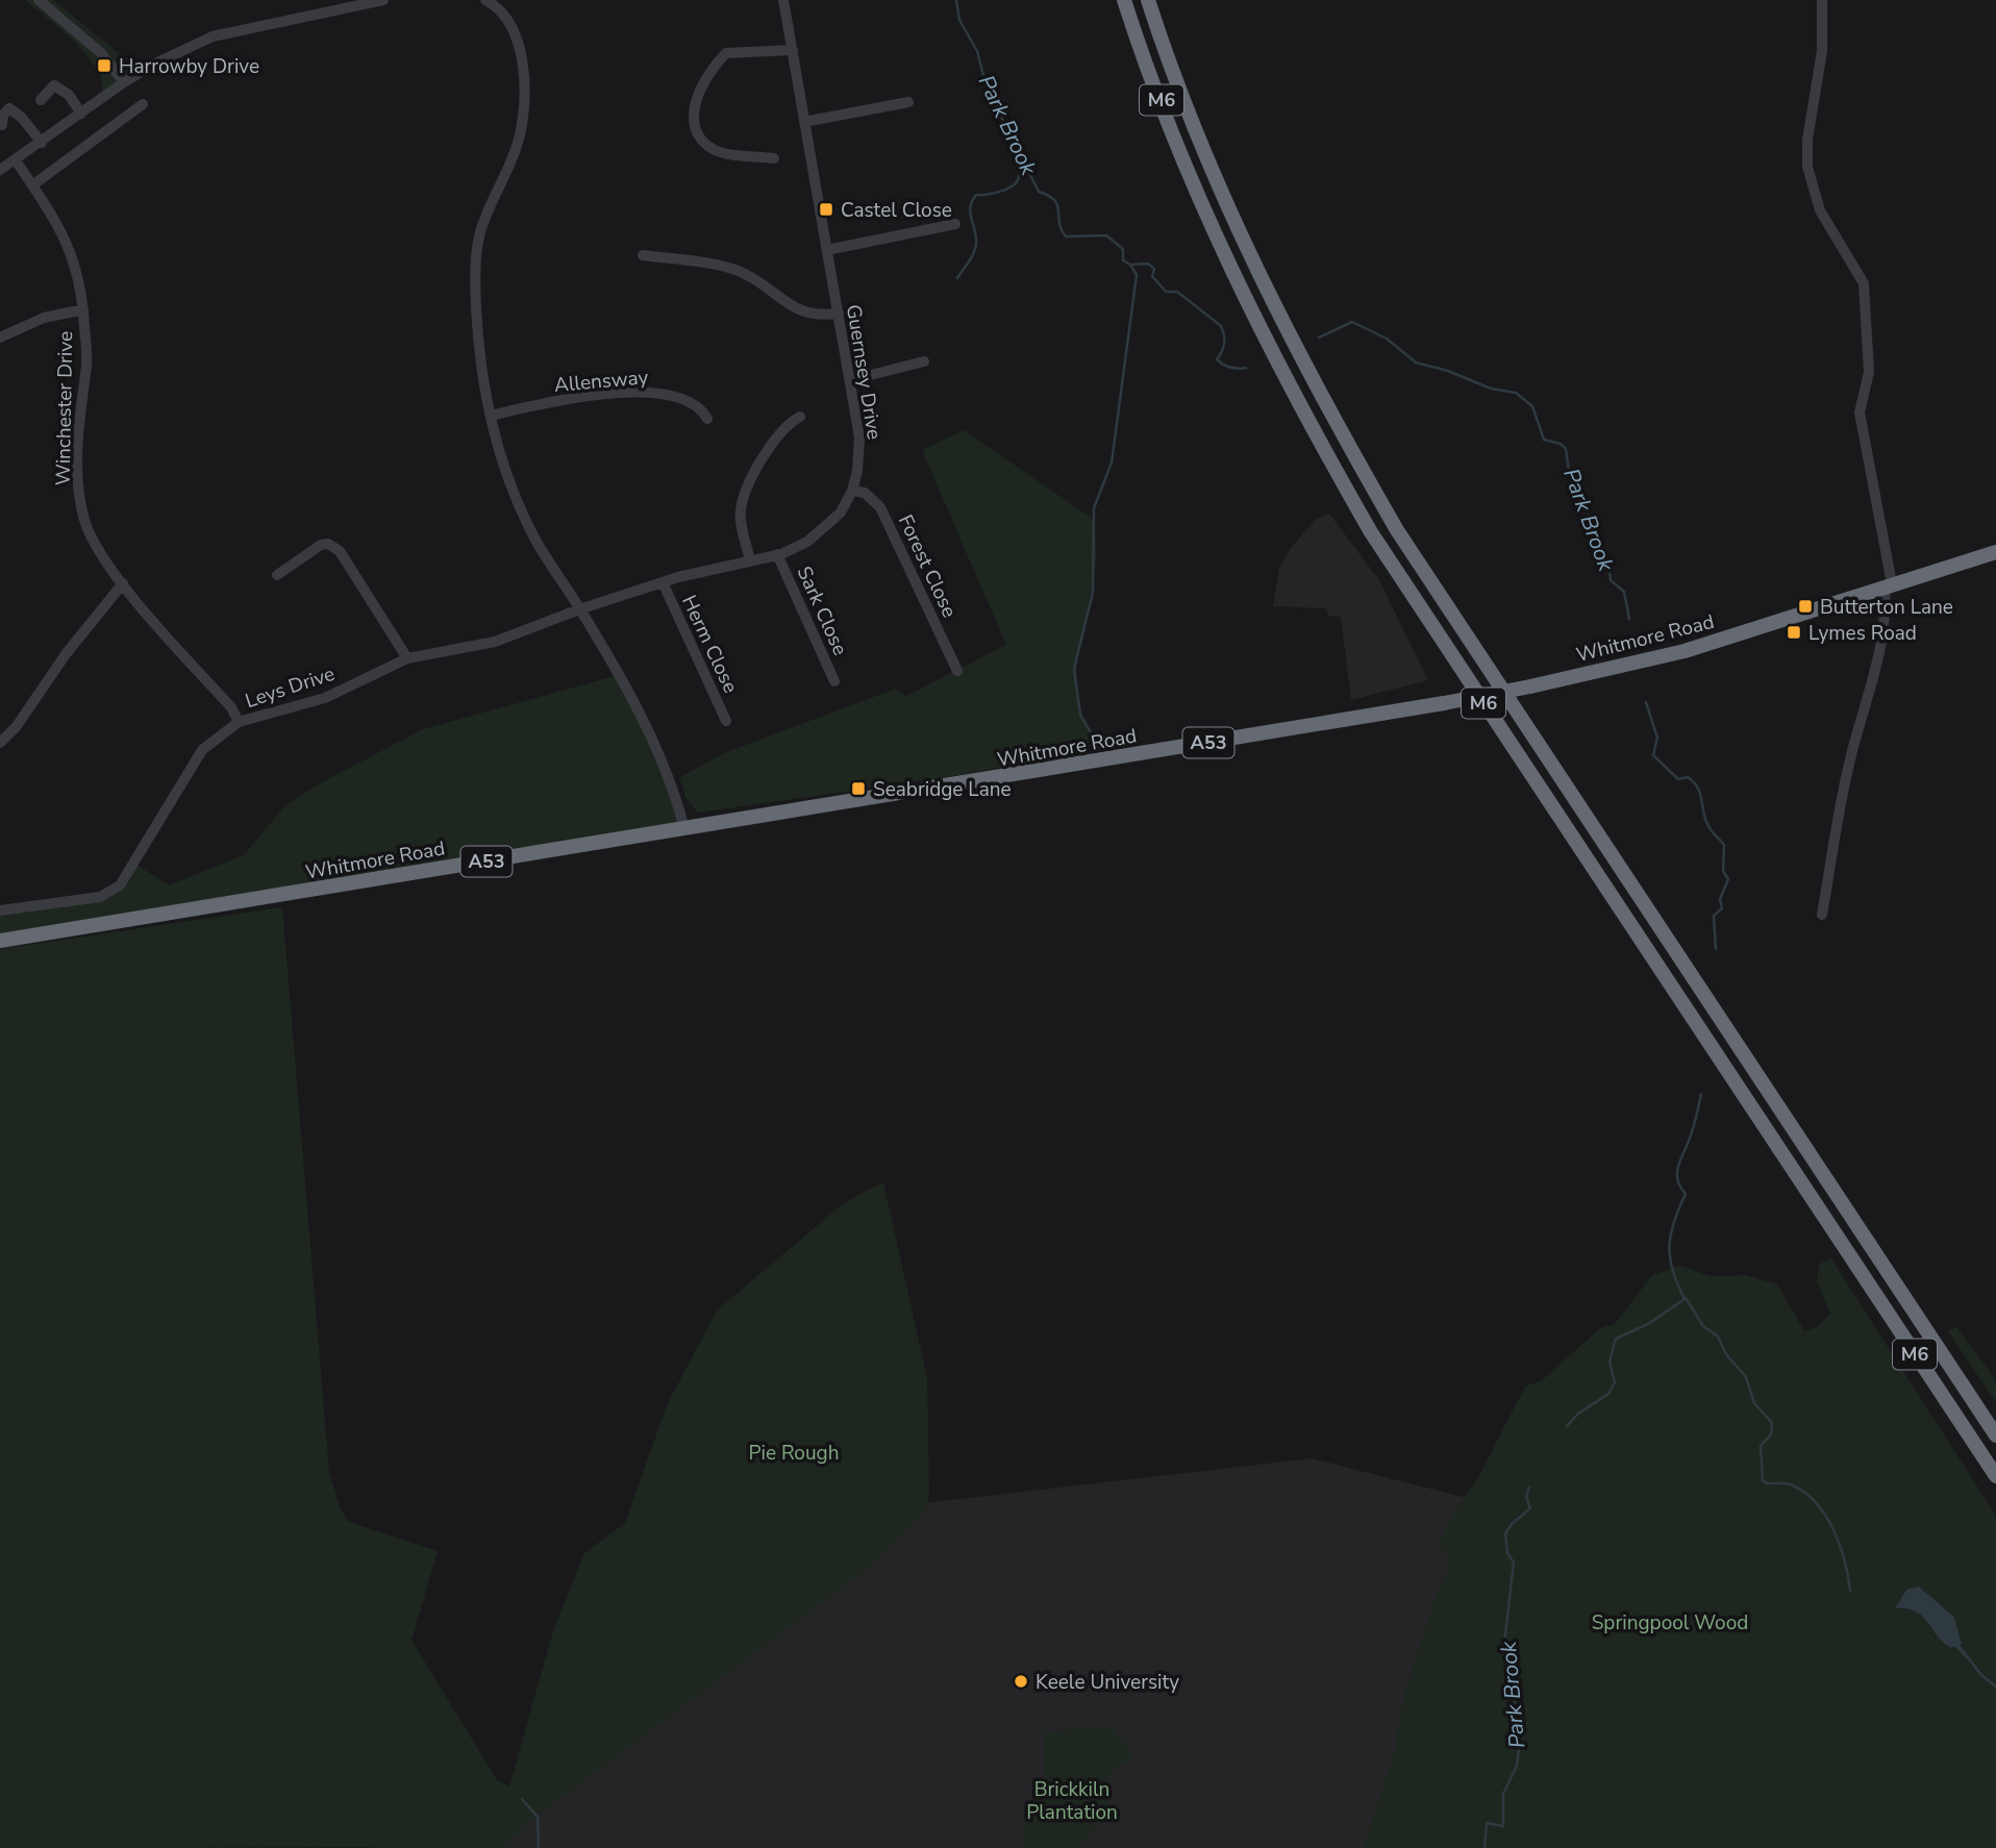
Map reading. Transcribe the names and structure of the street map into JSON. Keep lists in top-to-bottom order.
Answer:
{
  "streets": {
    "highway": ["M6", "Whitmore Road", "A53"],
    "street": [
      "Guernsey Drive",
      "Allensway",
      "Winchester Drive",
      "Forest Close",
      "Sark Close",
      "Herm Close",
      "Leys Drive"
    ]
  },
  "crossings": [
    ["Guernsey Drive", "Forest Close"],
    ["Guernsey Drive", "Sark Close"],
    ["Guernsey Drive", "Herm Close"],
    ["Guernsey Drive", "Leys Drive"],
    ["Winchester Drive", "Leys Drive"]
  ],
  "water": ["Park Brook"],
  "parks": ["Pie Rough", "Springpool Wood", "Brickkiln Plantation"],
  "places": {
    "transit": [
      "Harrowby Drive",
      "Castel Close",
      "Butterton Lane",
      "Lymes Road",
      "Seabridge Lane"
    ],
    "other": ["Keele University"]
  }
}
